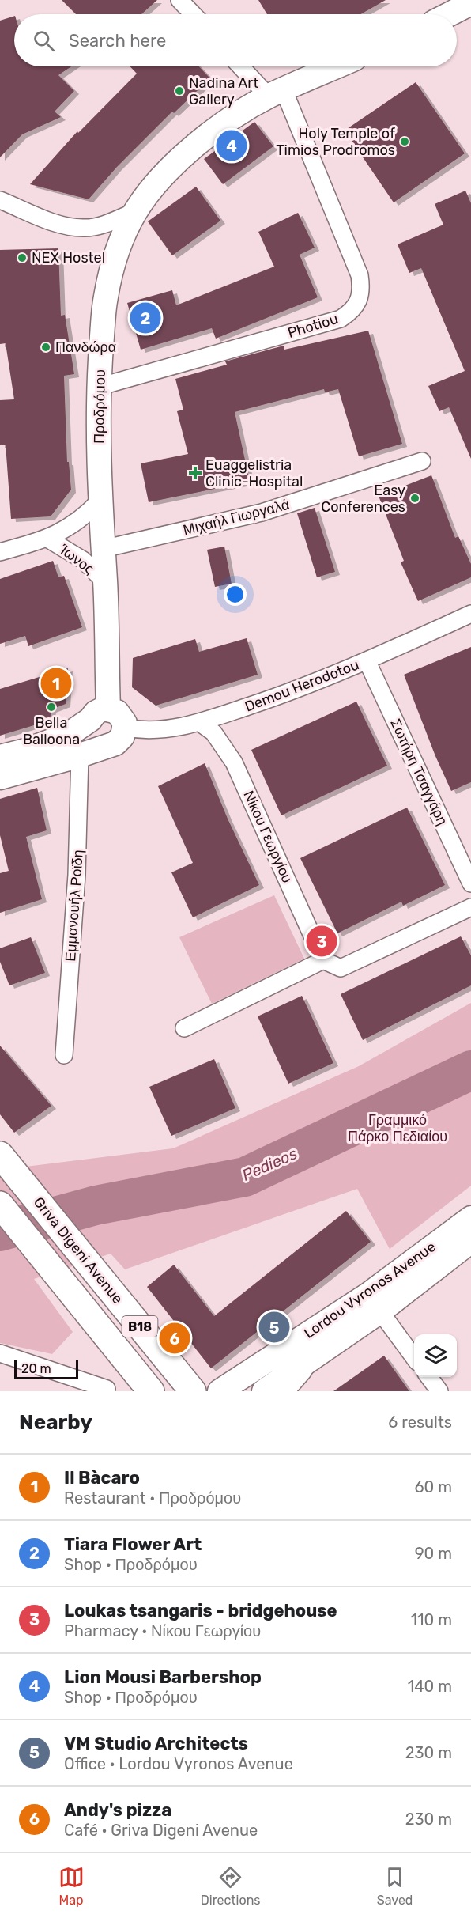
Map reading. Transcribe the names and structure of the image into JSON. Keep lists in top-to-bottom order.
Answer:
{
  "streets": {
    "main road": ["Griva Digeni Avenue", "B18"],
    "street": [
      "Photiou",
      "Προδρόμου",
      "Μιχαήλ Γιωργαλά",
      "Ίωνος",
      "Demou Herodotou",
      "Σωτήρη Τσαγγάρη",
      "Νίκου Γεωργίου",
      "Εμμανουήλ Ροϊδη",
      "Lordou Vyronos Avenue"
    ]
  },
  "crossings": [
    ["Photiou", "Προδρόμου"],
    ["Προδρόμου", "Μιχαήλ Γιωργαλά"],
    ["Προδρόμου", "Ίωνος"],
    ["Προδρόμου", "Demou Herodotou"],
    ["Demou Herodotou", "Σωτήρη Τσαγγάρη"],
    ["Demou Herodotou", "Νίκου Γεωργίου"]
  ],
  "water": ["Pedieos"],
  "parks": ["Γραμμικό Πάρκο Πεδιαίου"],
  "places": {
    "other": [
      "Nadina Art Gallery",
      "Holy Temple of Timios Prodromos",
      "NEX Hostel",
      "Πανδώρα",
      "Easy Conferences",
      "Bella Balloona"
    ],
    "health": ["Euaggelistria Clinic-Hospital"]
  },
  "scale_bar": "20 m",
  "page": {
    "search": "Search here",
    "pins": [
      "4",
      "2",
      "1",
      "3",
      "5",
      "6"
    ],
    "scale": "20 m",
    "heading": ["Nearby", "6 results"],
    "list": [
      {
        "mark": "1",
        "name": "Il Bàcaro",
        "note": "Restaurant · Προδρόμου",
        "value": "60 m"
      },
      {
        "mark": "2",
        "name": "Tiara Flower Art",
        "note": "Shop · Προδρόμου",
        "value": "90 m"
      },
      {
        "mark": "3",
        "name": "Loukas tsangaris - bridgehouse",
        "note": "Pharmacy · Νίκου Γεωργίου",
        "value": "110 m"
      },
      {
        "mark": "4",
        "name": "Lion Mousi Barbershop",
        "note": "Shop · Προδρόμου",
        "value": "140 m"
      },
      {
        "mark": "5",
        "name": "VM Studio Architects",
        "note": "Office · Lordou Vyronos Avenue",
        "value": "230 m"
      },
      {
        "mark": "6",
        "name": "Andy's pizza",
        "note": "Café · Griva Digeni Avenue",
        "value": "230 m"
      }
    ],
    "nav": ["Map", "Directions", "Saved"]
  }
}
